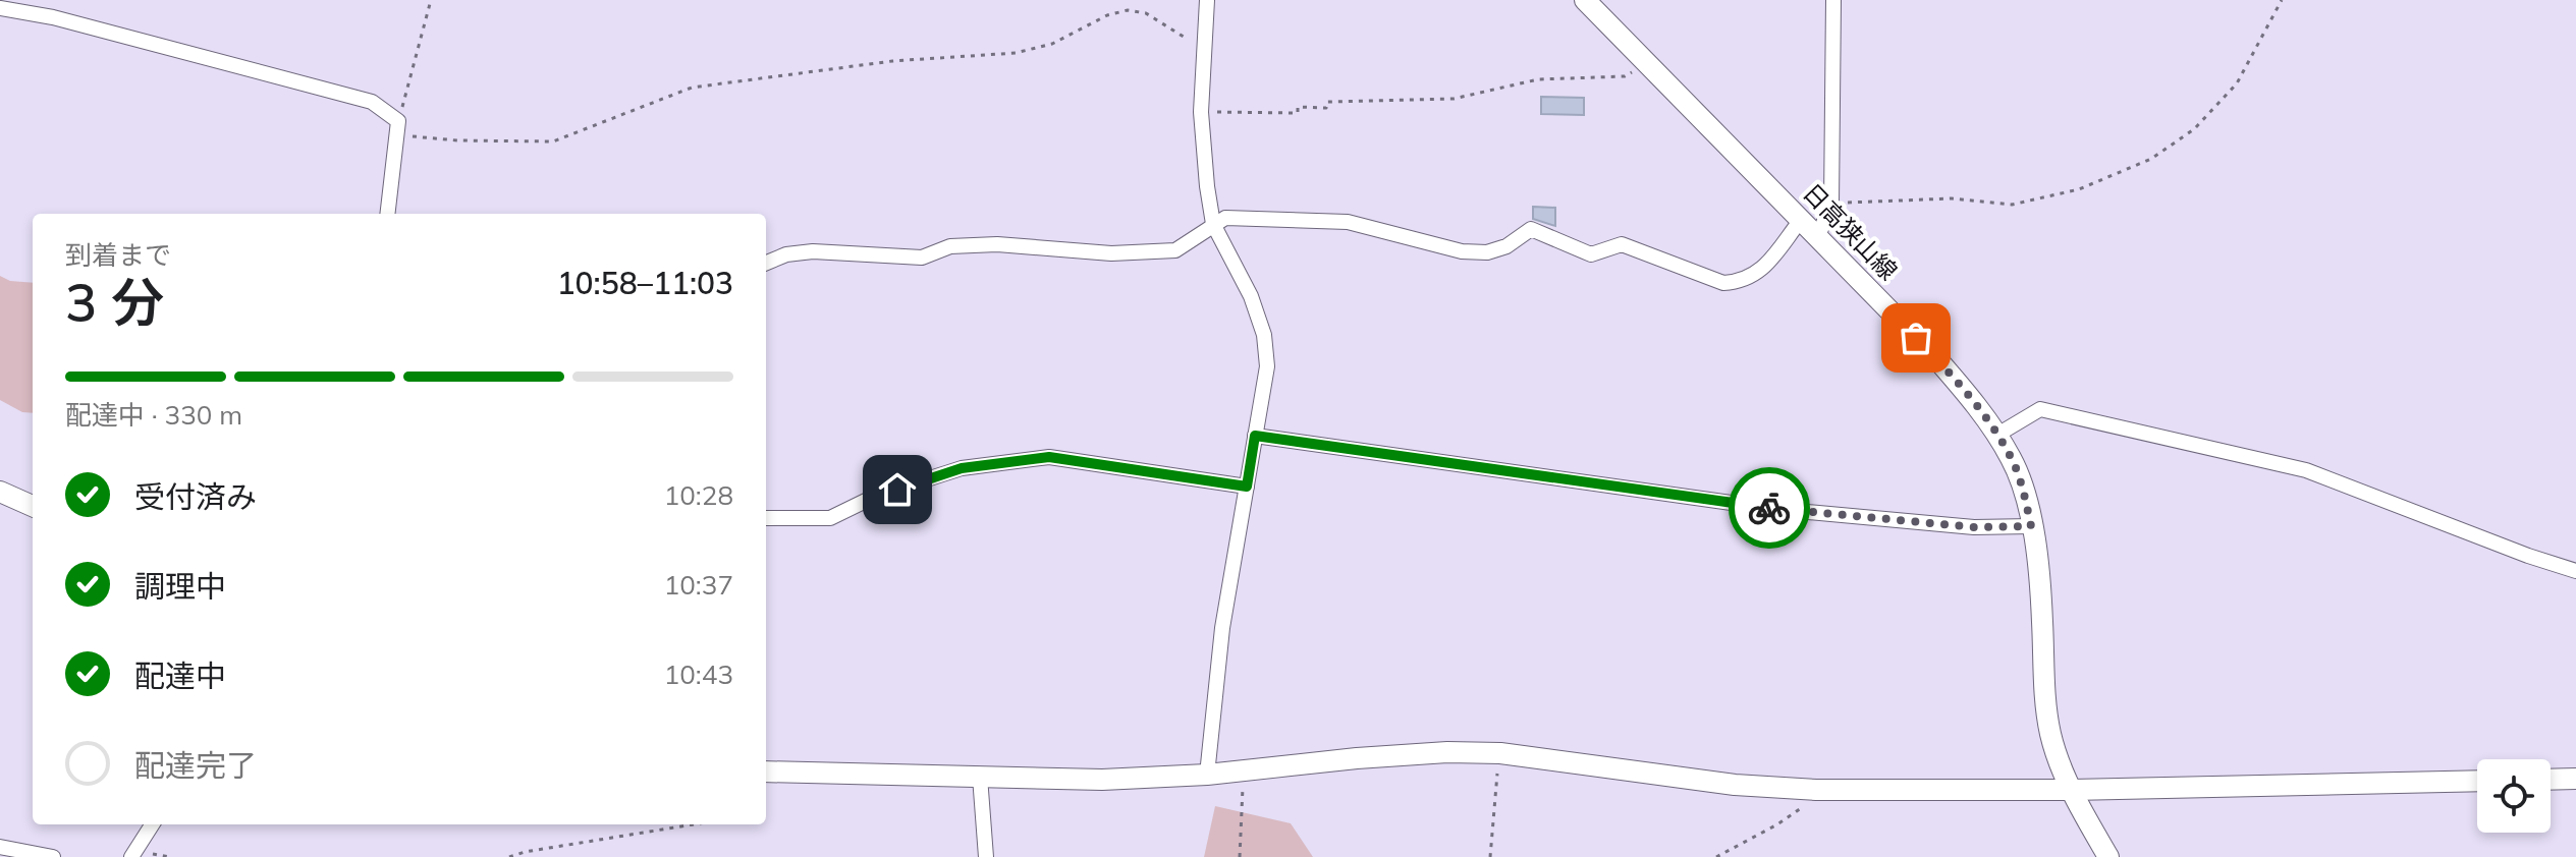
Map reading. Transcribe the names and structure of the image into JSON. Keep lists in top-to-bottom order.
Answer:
{
  "streets": {
    "street": ["日高狭山線"]
  },
  "page": {
    "heading": ["3 分", "到着まで", "10:58–11:03"],
    "bar": "配達中 · 330 m",
    "list": [
      ["受付済み", "10:28"],
      ["調理中", "10:37"],
      ["配達中", "10:43"],
      "配達完了"
    ]
  }
}
